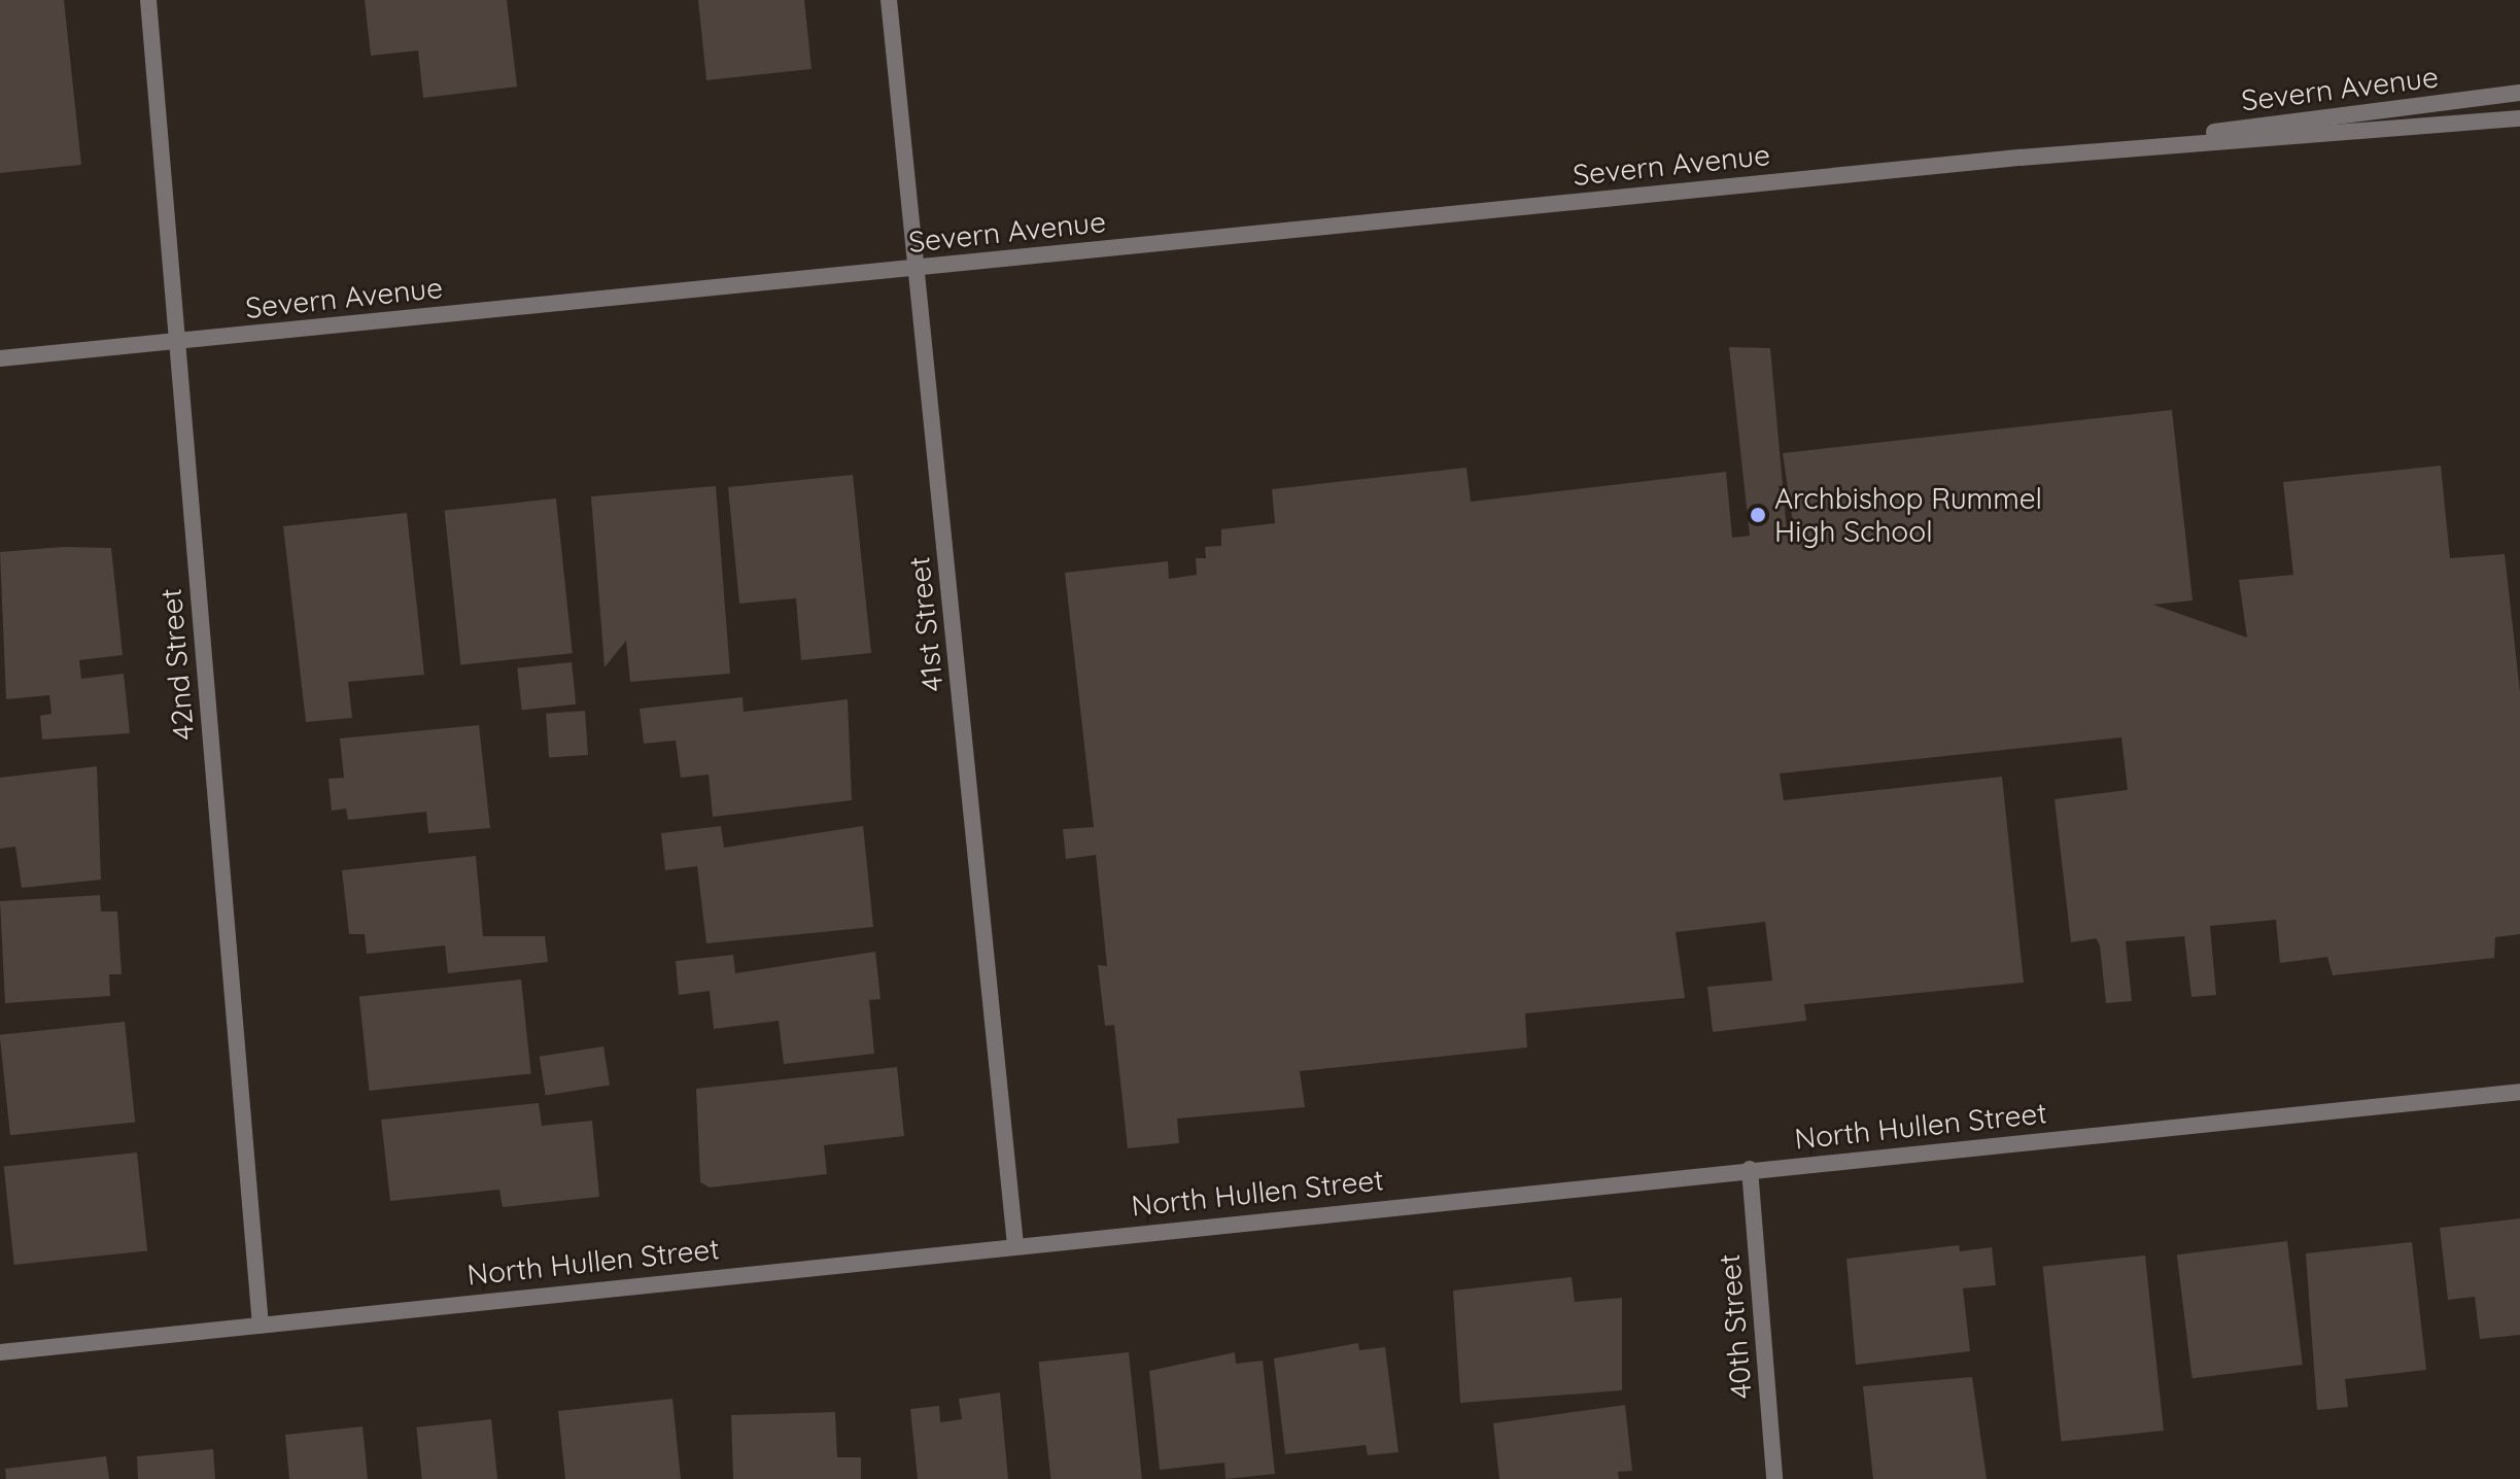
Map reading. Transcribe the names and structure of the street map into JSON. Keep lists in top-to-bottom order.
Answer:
{
  "streets": {
    "street": [
      "Severn Avenue",
      "41st Street",
      "42nd Street",
      "North Hullen Street",
      "40th Street"
    ]
  },
  "crossings": [
    ["Severn Avenue", "41st Street"],
    ["Severn Avenue", "42nd Street"],
    ["41st Street", "North Hullen Street"],
    ["42nd Street", "North Hullen Street"],
    ["North Hullen Street", "40th Street"]
  ],
  "places": ["Archbishop Rummel High School"]
}
